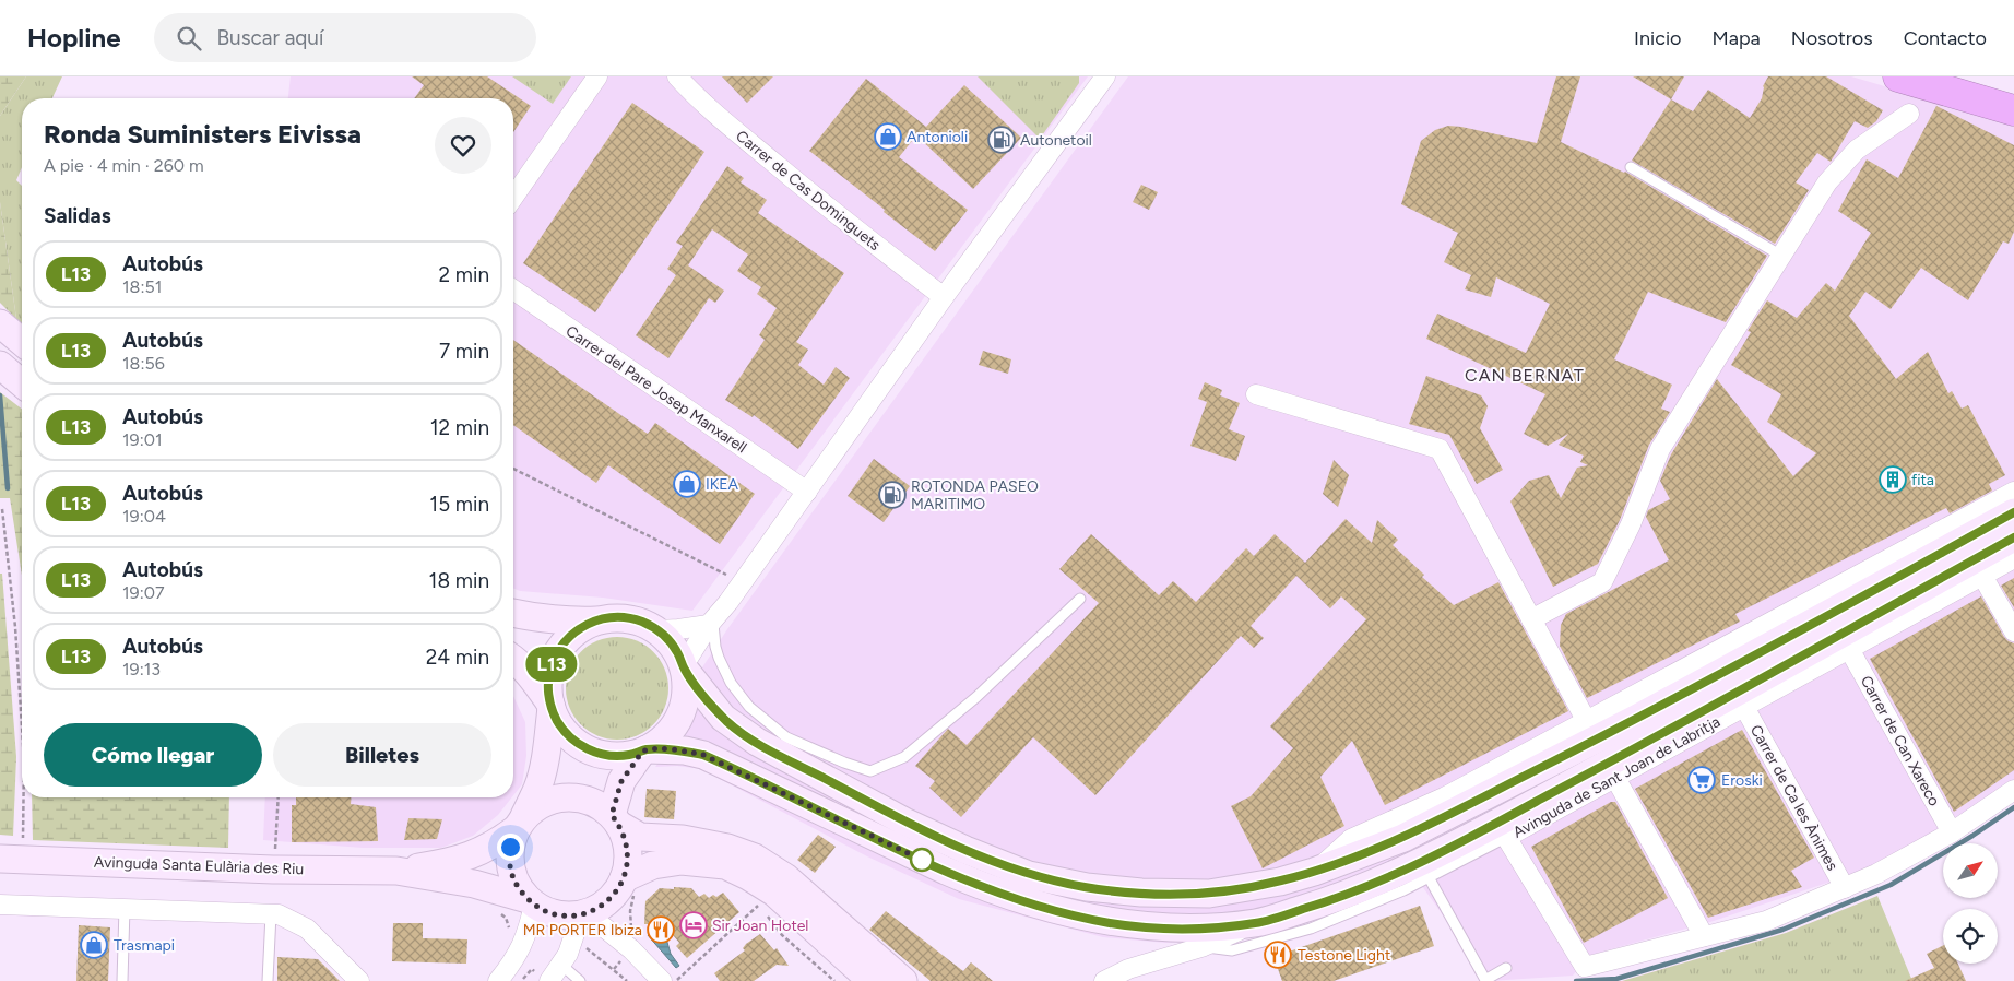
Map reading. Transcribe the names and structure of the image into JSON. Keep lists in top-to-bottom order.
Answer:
{
  "streets": {
    "main road": ["Avinguda de Sant Joan de Labritja", "Avinguda Santa Eulària des Riu"],
    "street": [
      "Carrer de Cas Dominguets",
      "Carrer del Pare Josep Manxarell",
      "Carrer de Can Xareco",
      "Carrer de Ca les Ànimes"
    ]
  },
  "crossings": [
    ["Carrer de Can Xareco", "Avinguda de Sant Joan de Labritja"],
    ["Avinguda de Sant Joan de Labritja", "Carrer de Ca les Ànimes"]
  ],
  "districts": ["CAN BERNAT"],
  "places": {
    "shop": ["Antonioli", "IKEA", "Trasmapi"],
    "fuel station": ["Autonetoil", "ROTONDA PASEO MARITIMO"],
    "building": ["fita"],
    "supermarket": ["Eroski"],
    "hotel": ["Sir Joan Hotel"],
    "restaurant": ["MR PORTER Ibiza", "Testone Light"]
  },
  "lines": ["bus line L13"],
  "north": "top right",
  "page": {
    "header": "Hopline",
    "search": "Buscar aquí",
    "nav": [
      "Inicio",
      "Mapa",
      "Nosotros",
      "Contacto"
    ],
    "on_map": "L13",
    "heading": [
      ["Ronda Suministers Eivissa", "A pie · 4 min · 260 m"],
      "Salidas"
    ],
    "list": [
      {
        "mark": "L13",
        "name": "Autobús",
        "note": "18:51",
        "value": "2 min"
      },
      {
        "mark": "L13",
        "name": "Autobús",
        "note": "18:56",
        "value": "7 min"
      },
      {
        "mark": "L13",
        "name": "Autobús",
        "note": "19:01",
        "value": "12 min"
      },
      {
        "mark": "L13",
        "name": "Autobús",
        "note": "19:04",
        "value": "15 min"
      },
      {
        "mark": "L13",
        "name": "Autobús",
        "note": "19:07",
        "value": "18 min"
      },
      {
        "mark": "L13",
        "name": "Autobús",
        "note": "19:13",
        "value": "24 min"
      }
    ],
    "buttons": ["Cómo llegar", "Billetes"]
  }
}
